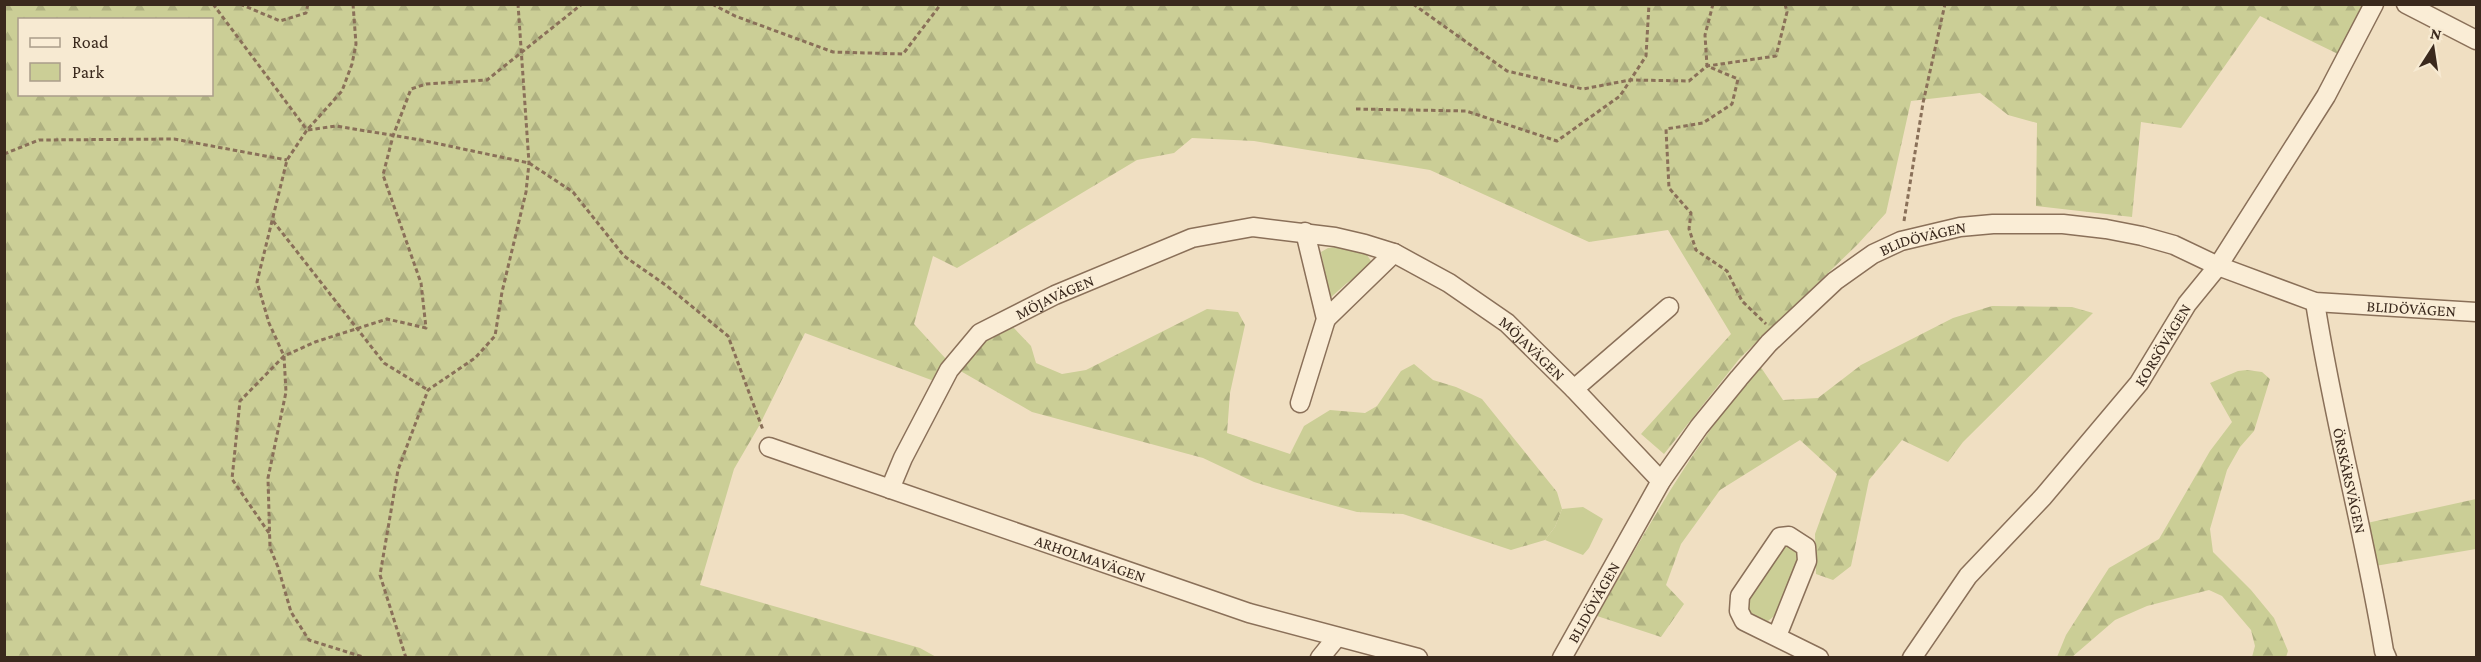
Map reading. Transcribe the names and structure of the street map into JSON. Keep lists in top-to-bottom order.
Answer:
{
  "streets": {
    "street": [
      "BLIDÖVÄGEN",
      "MÖJAVÄGEN",
      "KORSÖVÄGEN",
      "ÖRSKÄRSVÄGEN",
      "ARHOLMAVÄGEN"
    ]
  },
  "crossings": [
    ["BLIDÖVÄGEN", "MÖJAVÄGEN"],
    ["BLIDÖVÄGEN", "KORSÖVÄGEN"],
    ["BLIDÖVÄGEN", "ÖRSKÄRSVÄGEN"],
    ["MÖJAVÄGEN", "ARHOLMAVÄGEN"]
  ],
  "legend": ["Road", "Park"],
  "north": "top"
}
